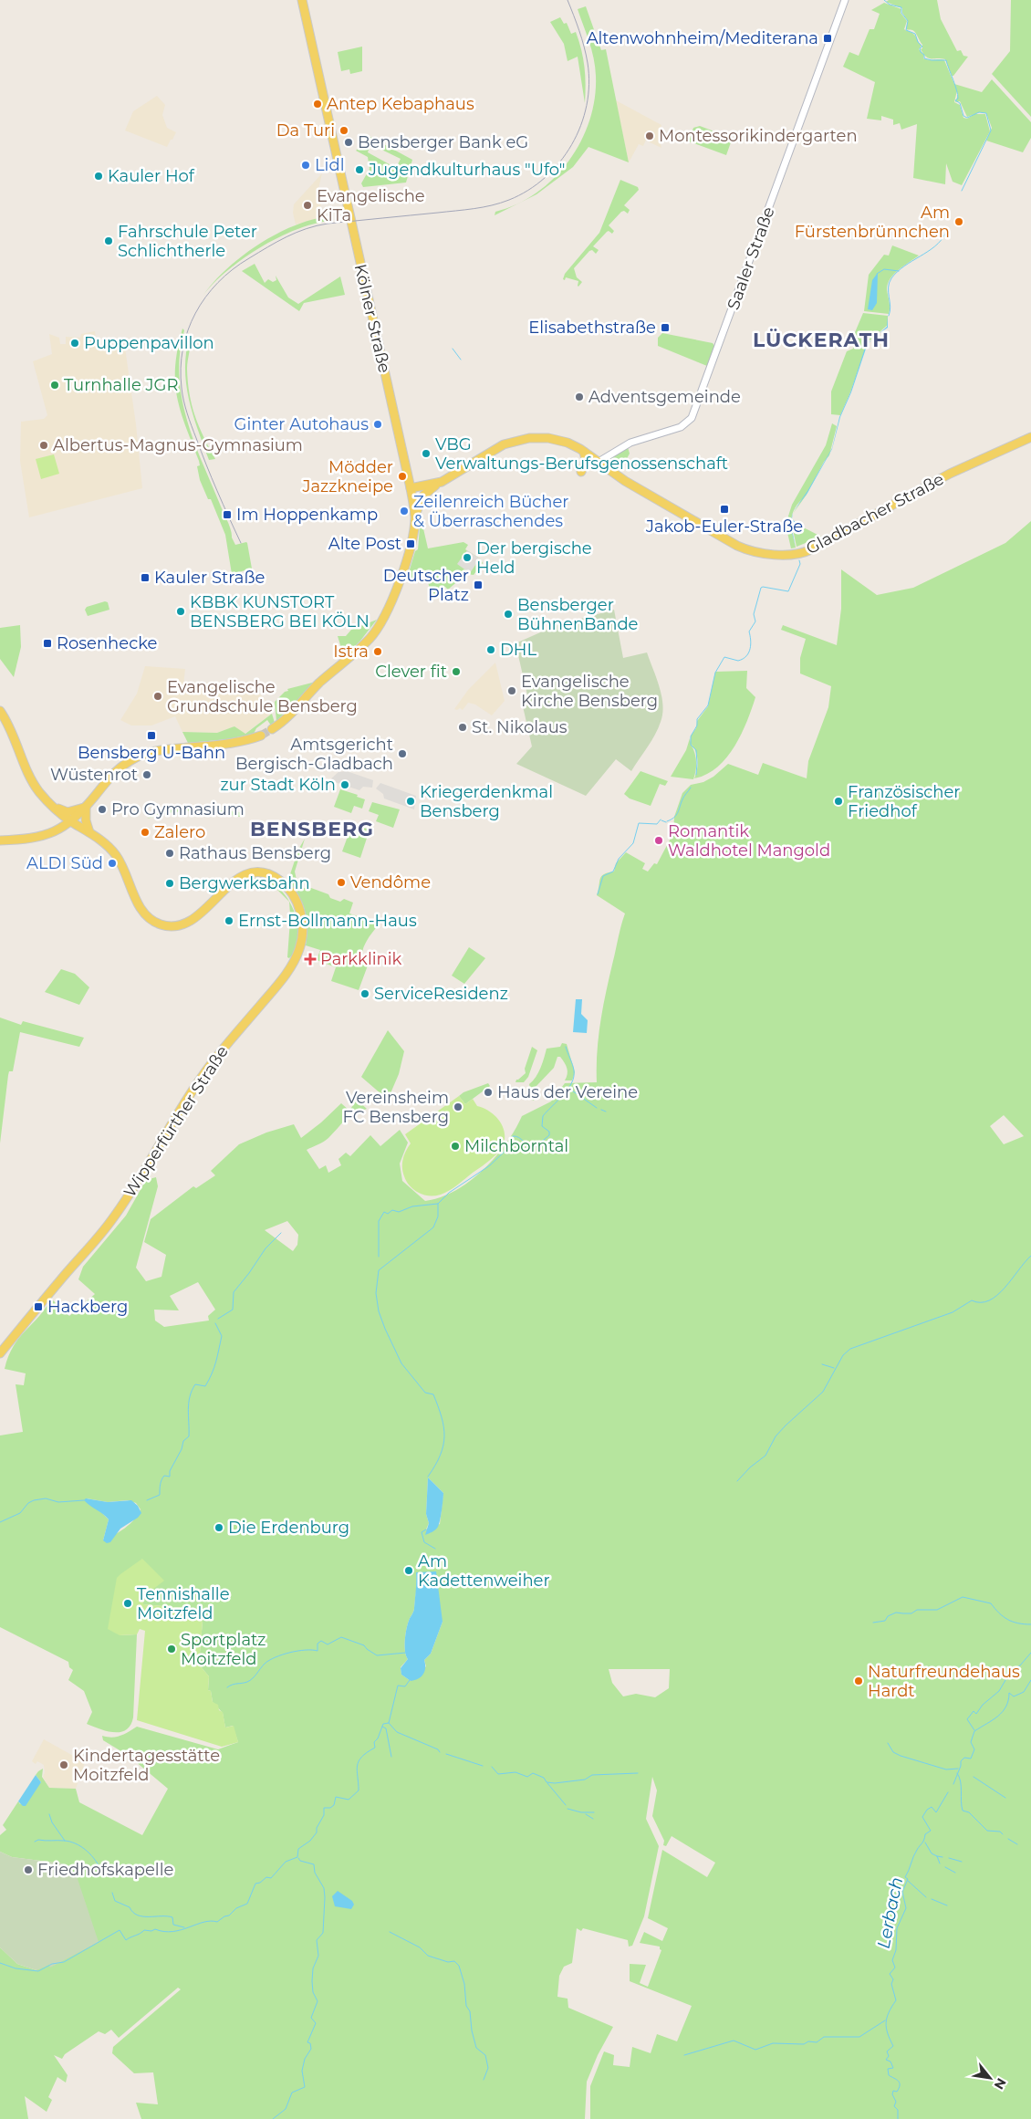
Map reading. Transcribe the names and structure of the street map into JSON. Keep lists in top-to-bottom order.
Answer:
{
  "streets": {
    "main road": ["Kölner Straße", "Gladbacher Straße", "Wipperfürther Straße"],
    "street": ["Saaler Straße"]
  },
  "crossings": [
    ["Saaler Straße", "Gladbacher Straße"]
  ],
  "districts": ["LÜCKERATH", "BENSBERG"],
  "water": ["Lerbach"],
  "places": {
    "transit": [
      "Altenwohnheim/Mediterana",
      "Elisabethstraße",
      "Jakob-Euler-Straße",
      "Im Hoppenkamp",
      "Alte Post",
      "Kauler Straße",
      "Deutscher Platz",
      "Rosenhecke",
      "Bensberg U-Bahn",
      "Hackberg"
    ],
    "other": [
      "Antep Kebaphaus",
      "Da Turi",
      "Montessorikindergarten",
      "Bensberger Bank eG",
      "Lidl",
      "Jugendkulturhaus \"Ufo\"",
      "Kauler Hof",
      "Evangelische KiTa",
      "Am Fürstenbrünnchen",
      "Fahrschule Peter Schlichtherle",
      "Puppenpavillon",
      "Turnhalle JGR",
      "Adventsgemeinde",
      "Ginter Autohaus",
      "Albertus-Magnus-Gymnasium",
      "VBG Verwaltungs-Berufsgenossenschaft",
      "Mödder Jazzkneipe",
      "Zeilenreich Bücher & Überraschendes",
      "Der bergische Held",
      "KBBK KUNSTORT BENSBERG BEI KÖLN",
      "Bensberger BühnenBande",
      "DHL",
      "Istra",
      "Clever fit",
      "Evangelische Kirche Bensberg",
      "Evangelische Grundschule Bensberg",
      "St. Nikolaus",
      "Amtsgericht Bergisch-Gladbach",
      "Wüstenrot",
      "zur Stadt Köln",
      "Kriegerdenkmal Bensberg",
      "Französischer Friedhof",
      "Pro Gymnasium",
      "Zalero",
      "Romantik Waldhotel Mangold",
      "Rathaus Bensberg",
      "ALDI Süd",
      "Vendôme",
      "Bergwerksbahn",
      "Ernst-Bollmann-Haus",
      "ServiceResidenz",
      "Haus der Vereine",
      "Vereinsheim FC Bensberg",
      "Milchborntal",
      "Die Erdenburg",
      "Am Kadettenweiher",
      "Tennishalle Moitzfeld",
      "Sportplatz Moitzfeld",
      "Naturfreundehaus Hardt",
      "Kindertagesstätte Moitzfeld",
      "Friedhofskapelle"
    ],
    "health": ["Parkklinik"]
  },
  "north": "bottom right"
}
